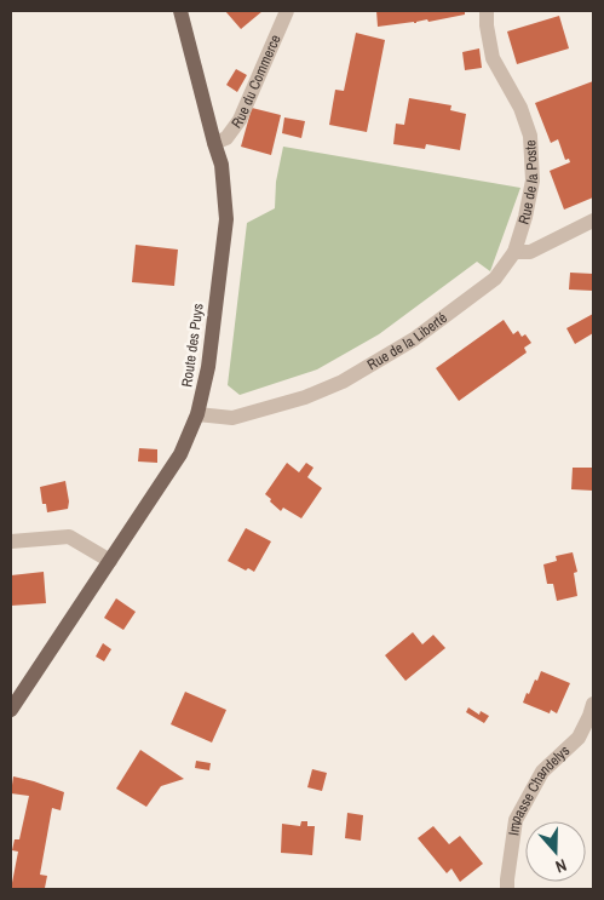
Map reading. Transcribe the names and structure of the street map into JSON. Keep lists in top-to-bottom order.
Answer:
{
  "streets": {
    "main road": ["Route des Puys"],
    "street": [
      "Rue du Commerce",
      "Rue de la Poste",
      "Rue de la Liberté",
      "Impasse Chandelys"
    ]
  },
  "crossings": [
    ["Rue du Commerce", "Route des Puys"],
    ["Rue de la Poste", "Rue de la Liberté"],
    ["Rue de la Liberté", "Route des Puys"]
  ],
  "north": "bottom"
}
